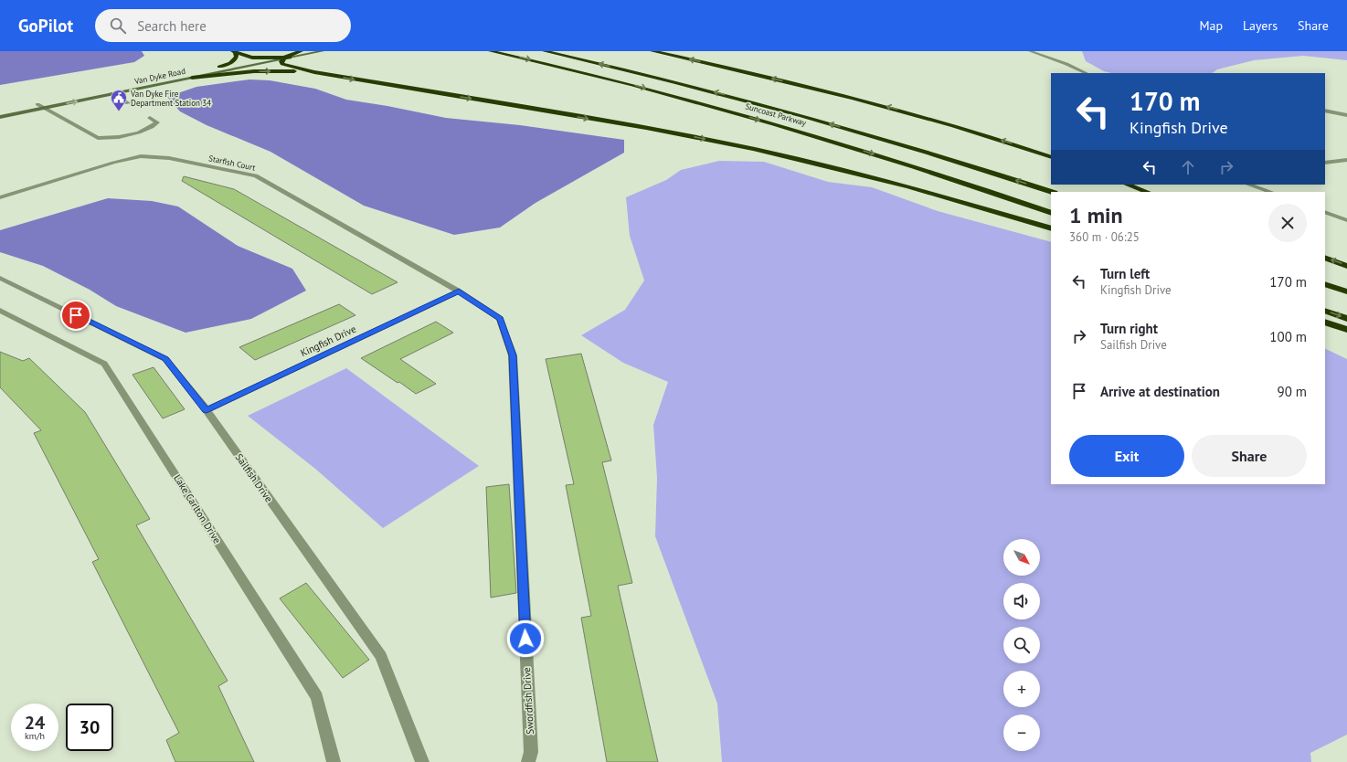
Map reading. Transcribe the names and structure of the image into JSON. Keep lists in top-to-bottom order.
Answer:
{
  "streets": {
    "highway": ["Suncoast Parkway"],
    "main road": ["Van Dyke Road"],
    "street": [
      "Starfish Court",
      "Kingfish Drive",
      "Sailfish Drive",
      "Lake Carlton Drive",
      "Swordfish Drive"
    ]
  },
  "crossings": [
    ["Starfish Court", "Kingfish Drive"],
    ["Starfish Court", "Swordfish Drive"],
    ["Kingfish Drive", "Sailfish Drive"],
    ["Kingfish Drive", "Swordfish Drive"]
  ],
  "places": {
    "public building": ["Van Dyke Fire Department Station 34"]
  },
  "north": "bottom right",
  "page": {
    "header": "GoPilot",
    "search": "Search here",
    "nav": ["Map", "Layers", "Share"],
    "turn": ["170 m", "Kingfish Drive"],
    "heading": ["1 min", "360 m · 06:25"],
    "list": [
      {
        "name": "Turn left",
        "note": "Kingfish Drive",
        "value": "170 m"
      },
      {
        "name": "Turn right",
        "note": "Sailfish Drive",
        "value": "100 m"
      },
      {
        "name": "Arrive at destination",
        "value": "90 m"
      }
    ],
    "buttons": ["Exit", "Share"],
    "map_buttons": ["+", "−"],
    "speed": "24 km/h",
    "limit": "30"
  }
}
